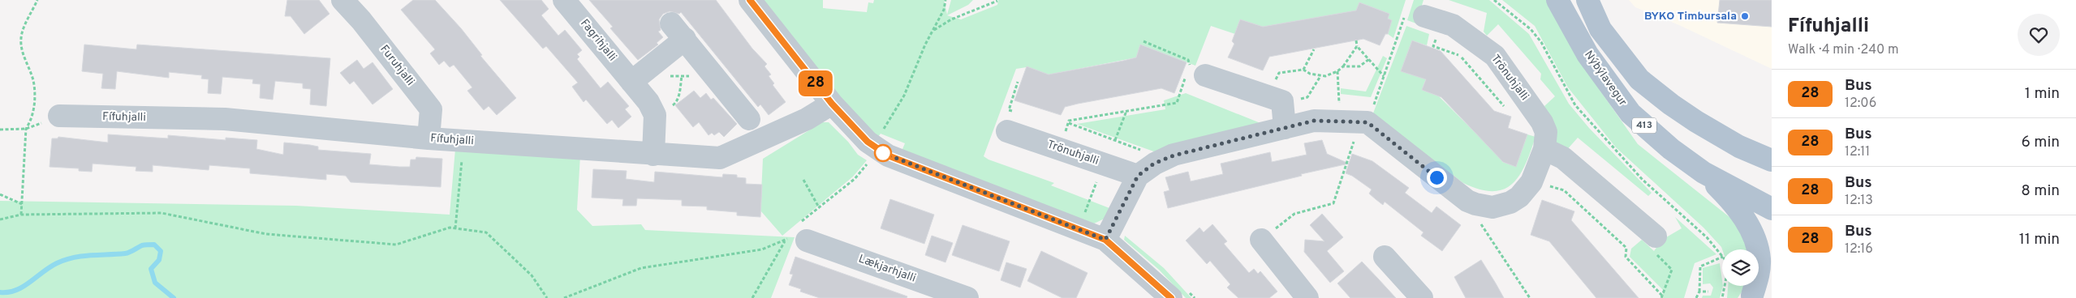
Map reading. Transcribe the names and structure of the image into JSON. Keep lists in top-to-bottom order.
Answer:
{
  "streets": {
    "main road": ["Nýbýlavegur", "413"],
    "street": [
      "Fagrihjalli",
      "Furuhjalli",
      "Trönuhjalli",
      "Fífuhjalli",
      "Lækjarhjalli"
    ]
  },
  "crossings": [
    ["Fagrihjalli", "Fífuhjalli"],
    ["Furuhjalli", "Fífuhjalli"]
  ],
  "places": ["BYKO Timbursala"],
  "lines": ["bus line 28"],
  "page": {
    "on_map": "28",
    "heading": ["Fífuhjalli", "Walk · 4 min · 240 m"],
    "list": [
      {
        "mark": "28",
        "name": "Bus",
        "note": "12:06",
        "value": "1 min"
      },
      {
        "mark": "28",
        "name": "Bus",
        "note": "12:11",
        "value": "6 min"
      },
      {
        "mark": "28",
        "name": "Bus",
        "note": "12:13",
        "value": "8 min"
      },
      {
        "mark": "28",
        "name": "Bus",
        "note": "12:16",
        "value": "11 min"
      }
    ]
  }
}
